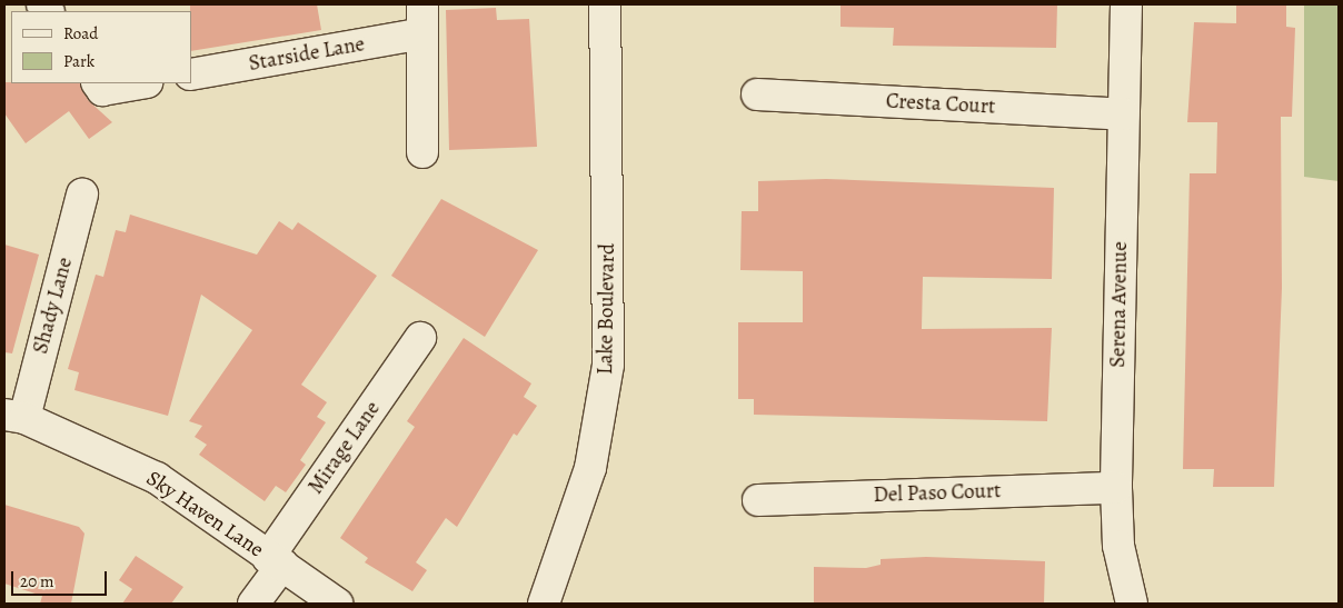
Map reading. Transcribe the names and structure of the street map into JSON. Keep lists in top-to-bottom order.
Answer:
{
  "streets": {
    "street": [
      "Starside Lane",
      "Cresta Court",
      "Serena Avenue",
      "Shady Lane",
      "Lake Boulevard",
      "Mirage Lane",
      "Del Paso Court",
      "Sky Haven Lane"
    ]
  },
  "crossings": [
    ["Cresta Court", "Serena Avenue"],
    ["Serena Avenue", "Del Paso Court"],
    ["Shady Lane", "Sky Haven Lane"],
    ["Mirage Lane", "Sky Haven Lane"]
  ],
  "legend": ["Road", "Park"],
  "scale_bar": "20 m"
}
